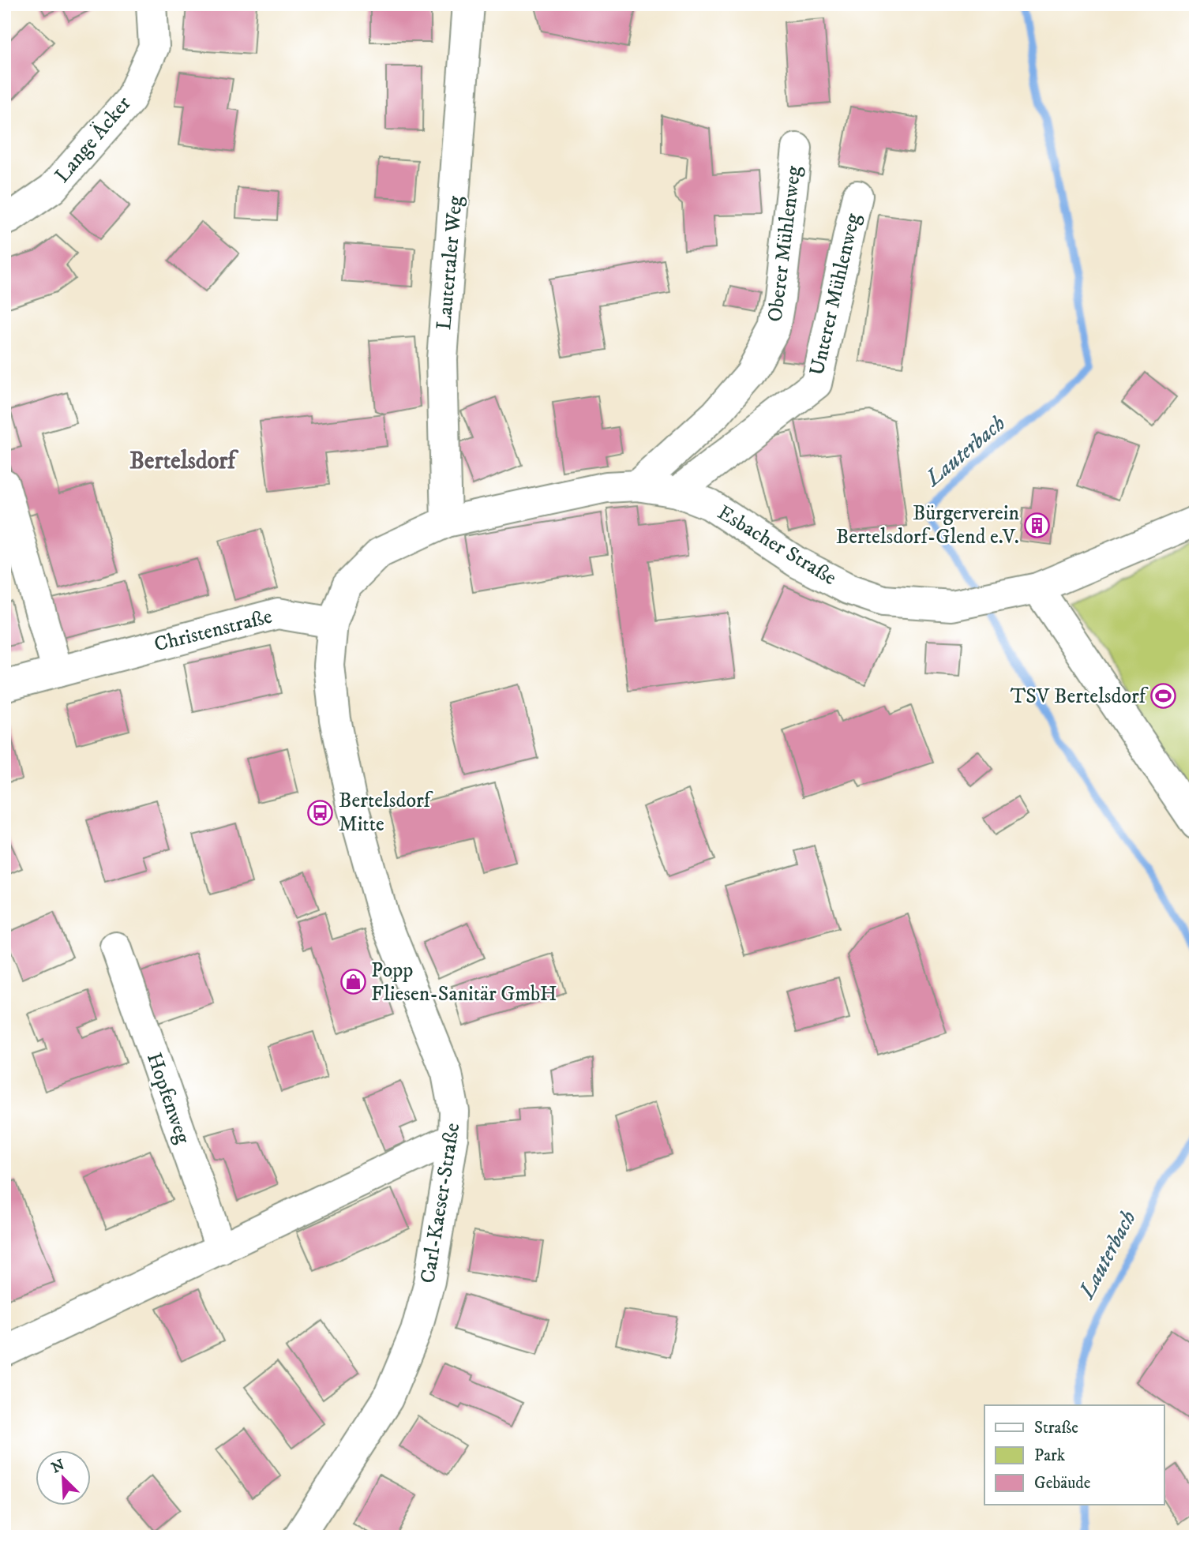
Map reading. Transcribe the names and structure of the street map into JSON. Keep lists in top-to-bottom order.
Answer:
{
  "streets": {
    "street": [
      "Lange Äcker",
      "Oberer Mühlenweg",
      "Lautertaler Weg",
      "Unterer Mühlenweg",
      "Esbacher Straße",
      "Christenstraße",
      "Hopfenweg",
      "Carl-Kaeser-Straße"
    ]
  },
  "crossings": [
    ["Oberer Mühlenweg", "Esbacher Straße"],
    ["Lautertaler Weg", "Esbacher Straße"],
    ["Unterer Mühlenweg", "Esbacher Straße"],
    ["Christenstraße", "Carl-Kaeser-Straße"]
  ],
  "districts": ["Bertelsdorf"],
  "water": ["Lauterbach"],
  "places": {
    "building": ["Bürgerverein Bertelsdorf-Glend e.V."],
    "sports": ["TSV Bertelsdorf"],
    "bus stop": ["Bertelsdorf Mitte"],
    "shop": ["Popp Fliesen-Sanitär GmbH"]
  },
  "legend": ["Straße", "Park", "Gebäude"],
  "north": "top left"
}
